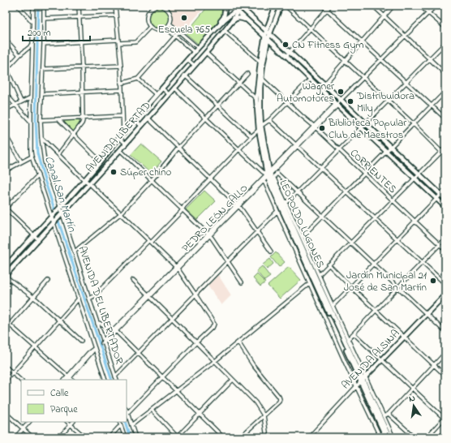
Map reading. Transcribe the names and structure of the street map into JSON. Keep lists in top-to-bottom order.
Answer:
{
  "streets": {
    "main road": ["AVENIDA LIBERTAD", "LEOPOLDO LUGONES", "AVENIDA ALSINA"],
    "street": ["CORRIENTES", "PEDRO LEÓN GALLO", "AVENIDA DEL LIBERTADOR"]
  },
  "crossings": [
    ["AVENIDA LIBERTAD", "AVENIDA DEL LIBERTADOR"],
    ["CORRIENTES", "PEDRO LEÓN GALLO"],
    ["CORRIENTES", "LEOPOLDO LUGONES"],
    ["PEDRO LEÓN GALLO", "LEOPOLDO LUGONES"],
    ["PEDRO LEÓN GALLO", "AVENIDA DEL LIBERTADOR"],
    ["LEOPOLDO LUGONES", "AVENIDA ALSINA"]
  ],
  "water": ["Canal San Martín"],
  "places": [
    "Escuela 765",
    "CN Fitness Gym",
    "Wagner Automotores",
    "Distribuidora Mily",
    "Biblioteca Popular Club de Maestros",
    "Súper chino",
    "Jardín Municipal 21 José de San Martín"
  ],
  "legend": ["Calle", "Parque"],
  "scale_bar": "200 m",
  "north": "top"
}
